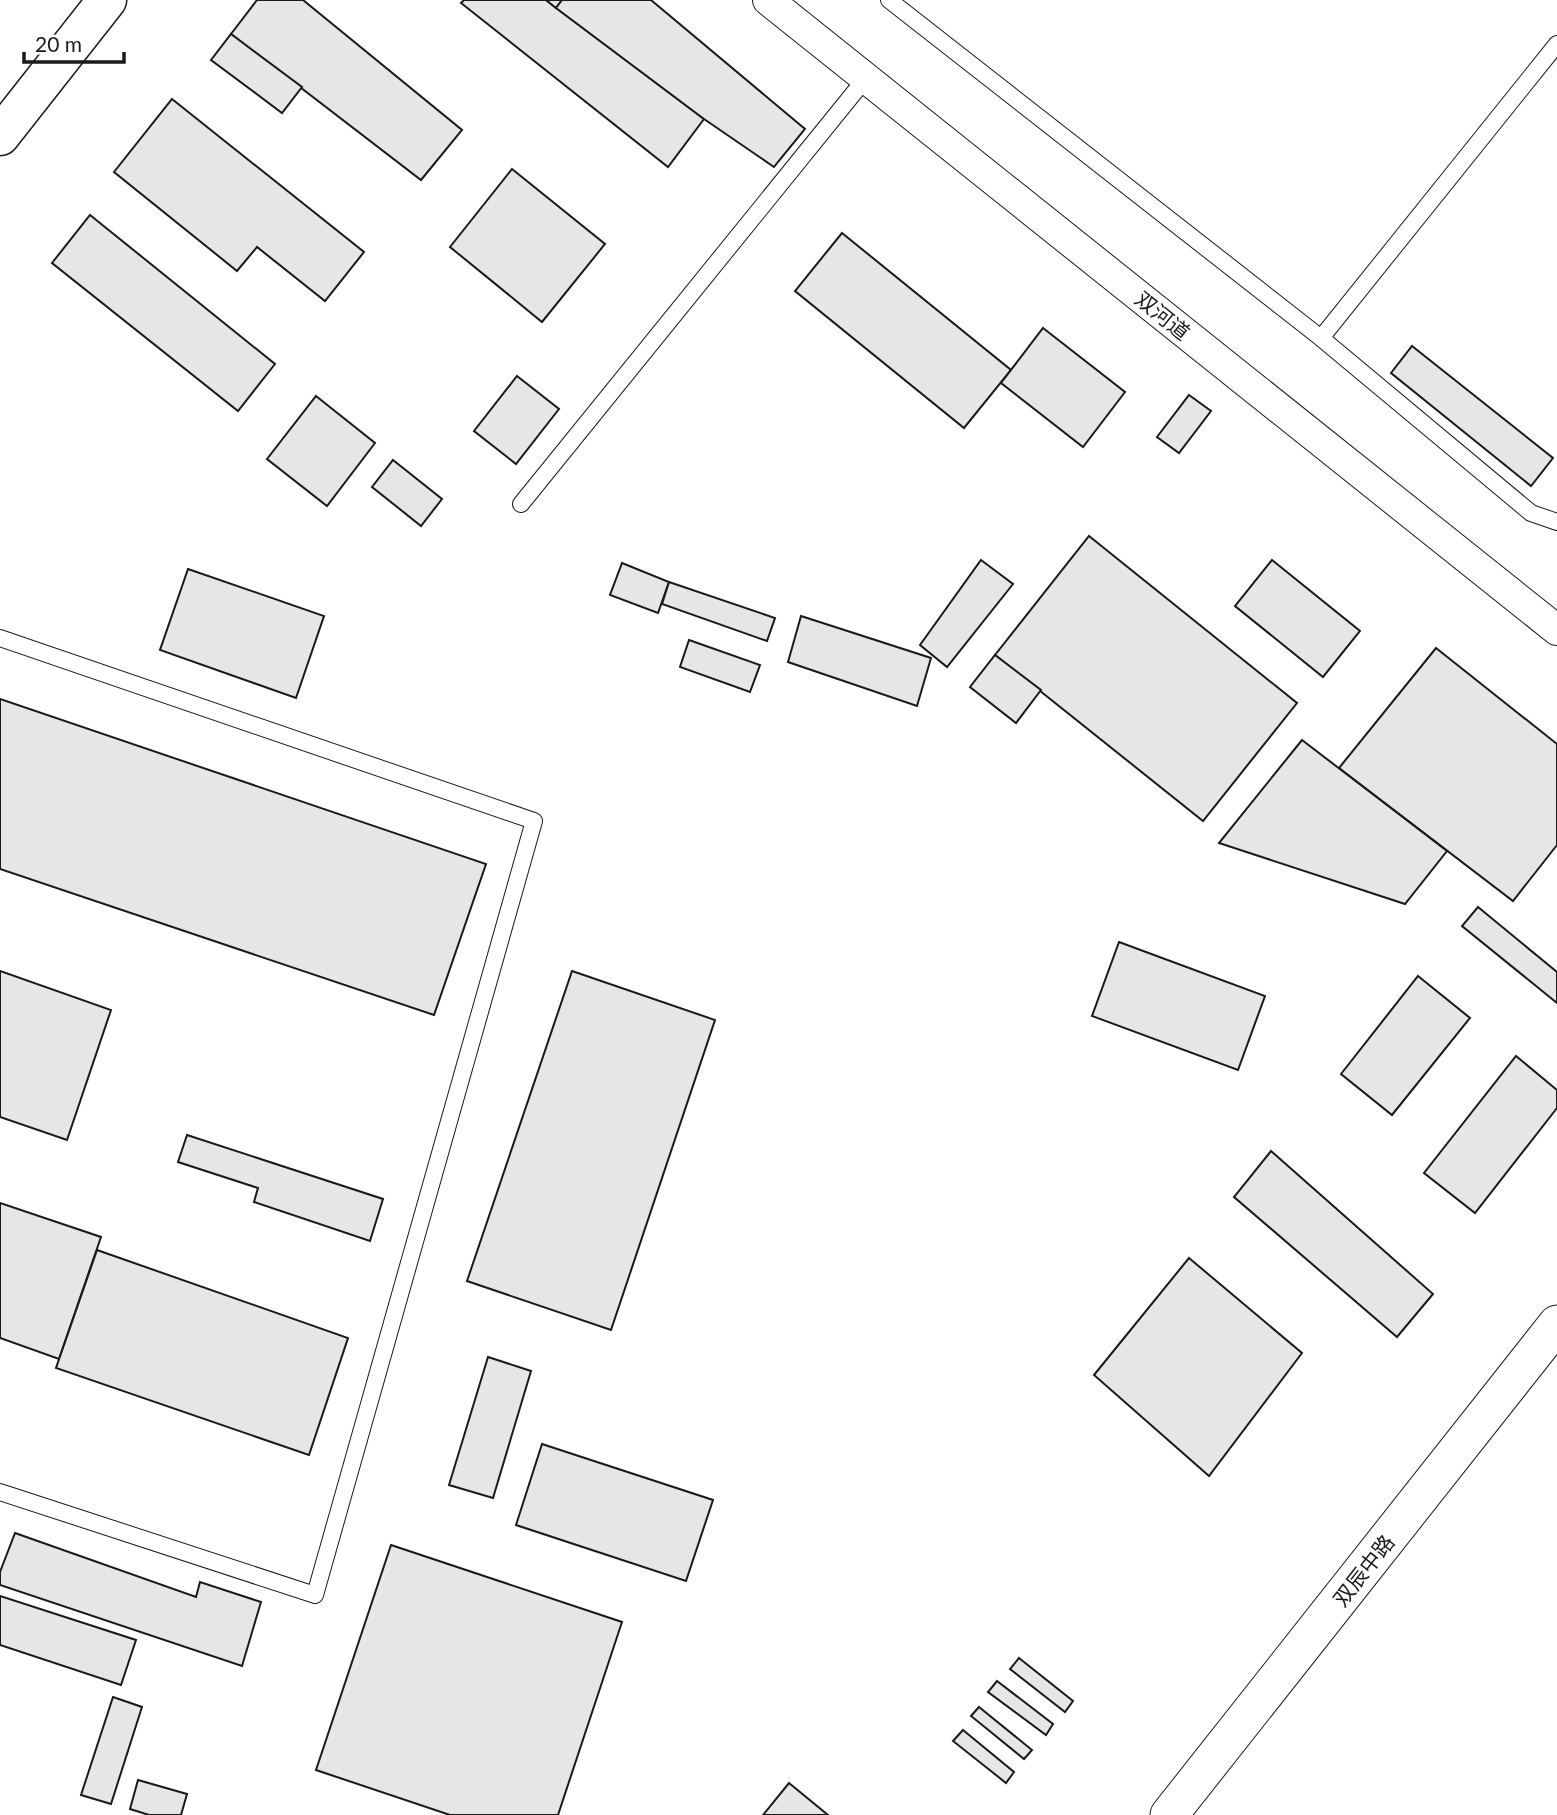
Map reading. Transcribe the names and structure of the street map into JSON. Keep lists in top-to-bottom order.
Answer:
{
  "streets": {
    "street": ["双河道", "双辰中路"]
  },
  "scale_bar": "20 m"
}
